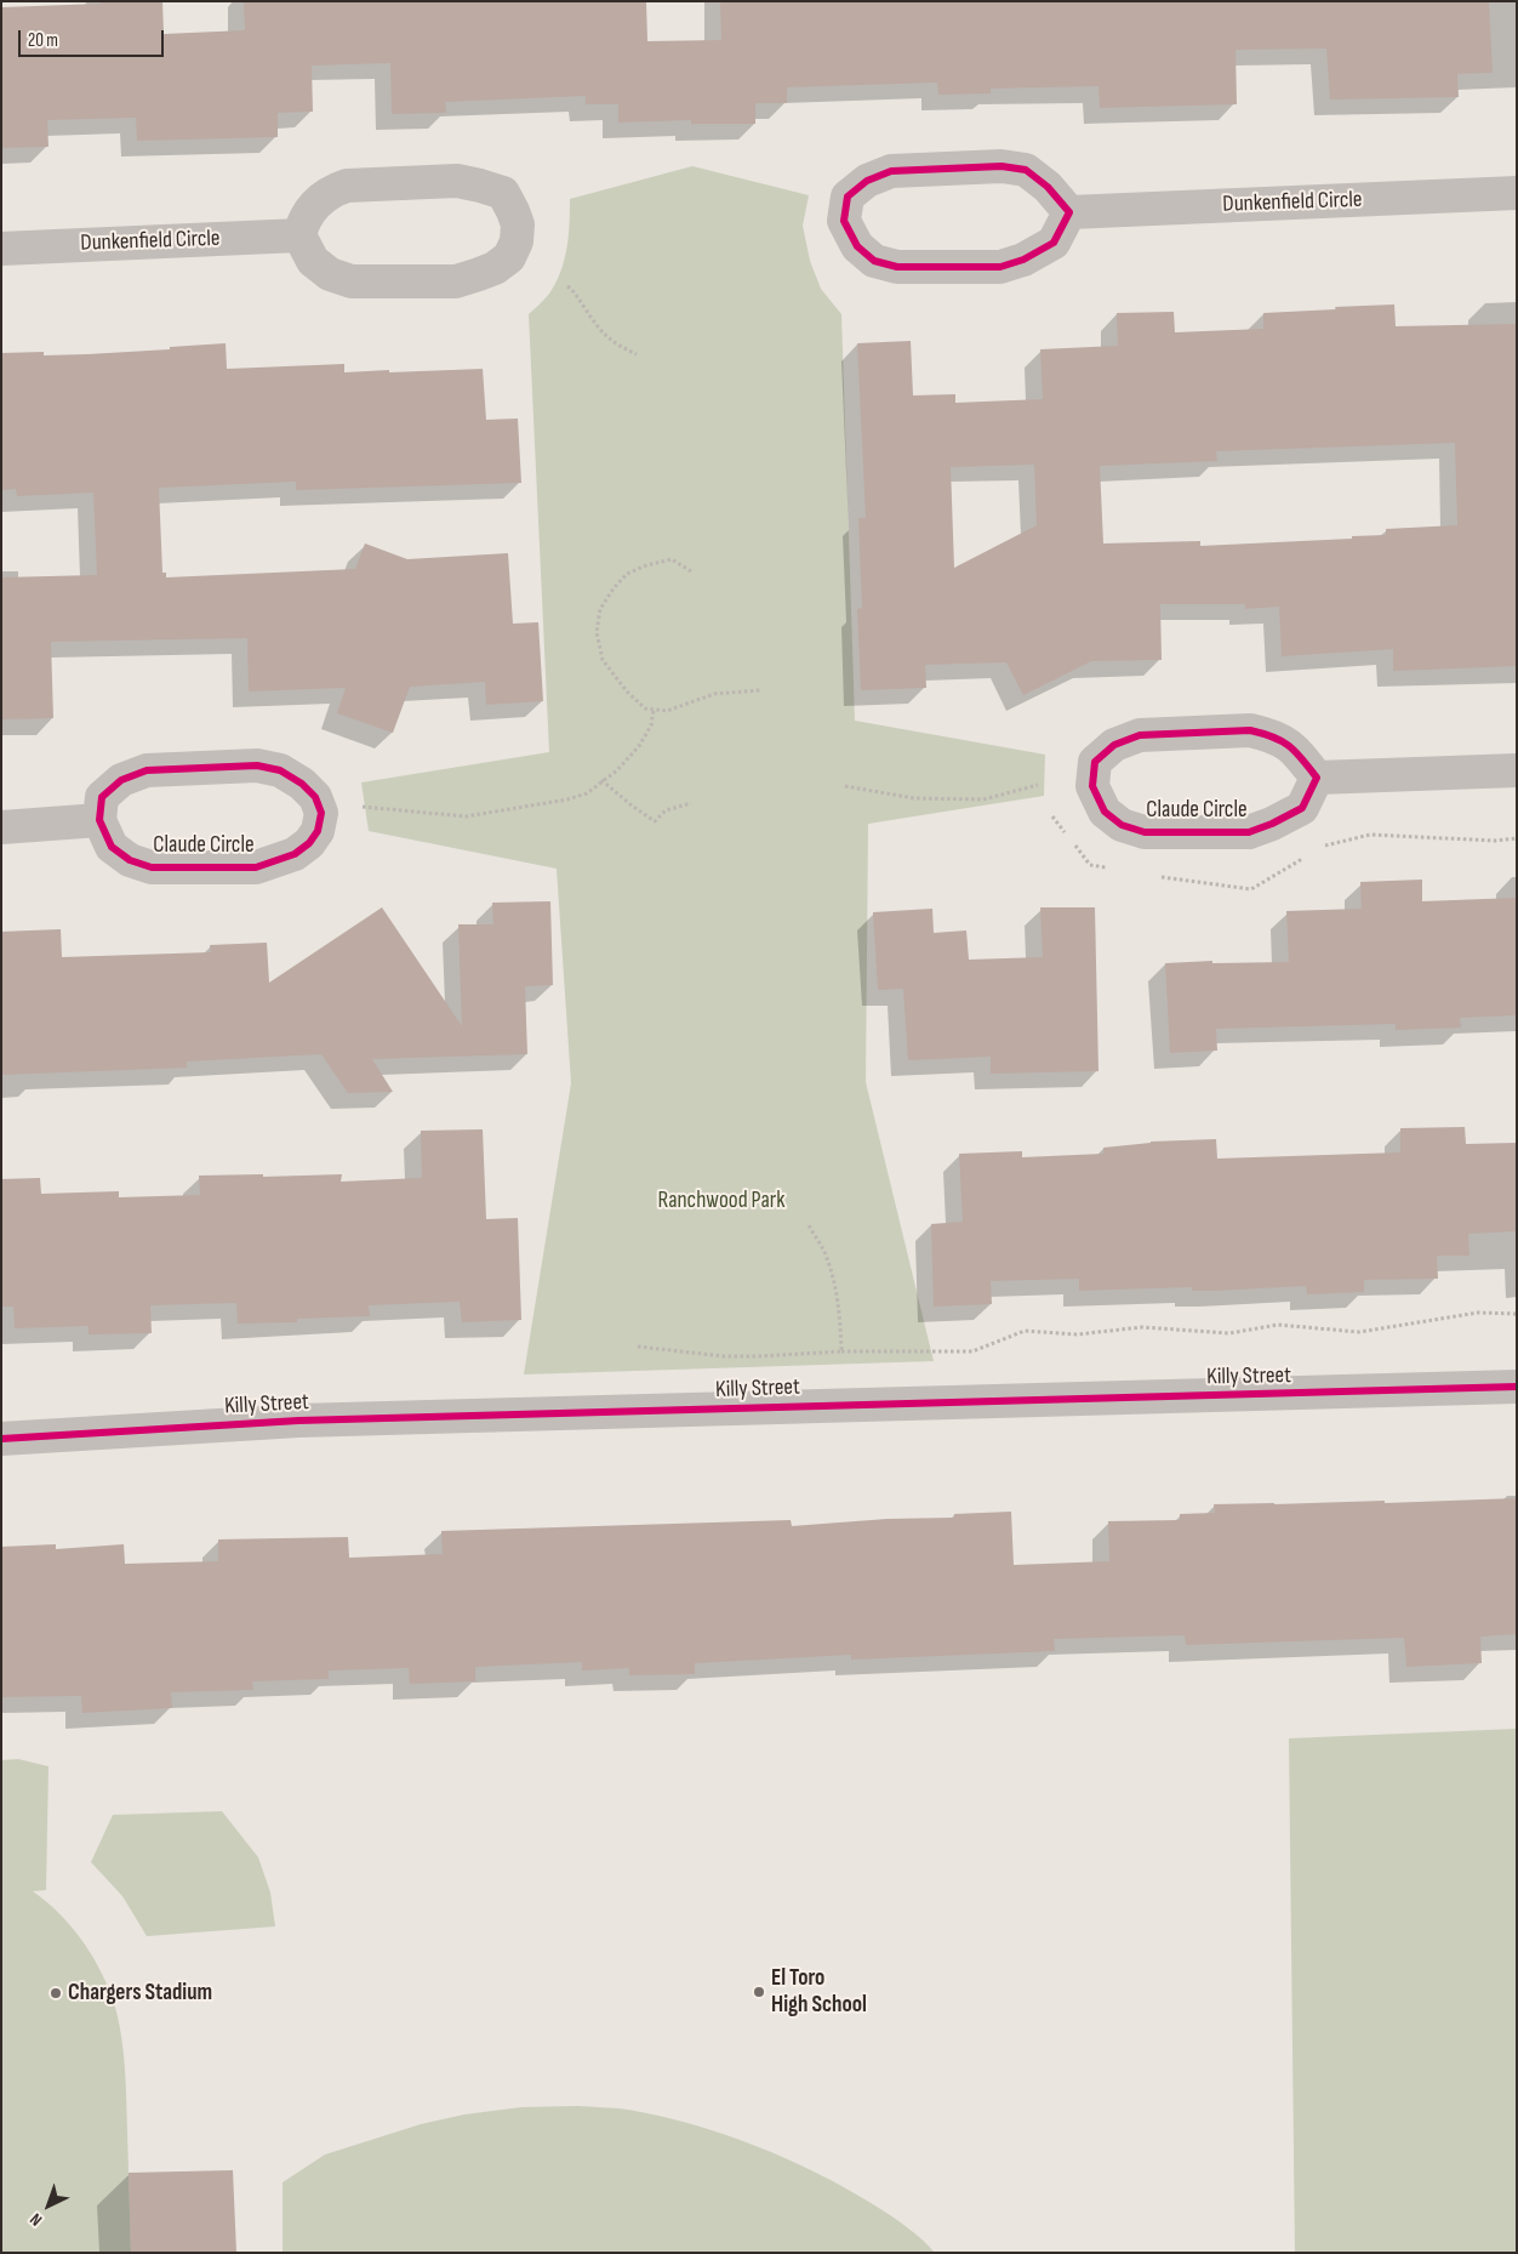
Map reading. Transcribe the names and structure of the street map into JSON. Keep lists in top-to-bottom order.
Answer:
{
  "streets": {
    "street": ["Dunkenfield Circle", "Claude Circle", "Killy Street"]
  },
  "parks": ["Ranchwood Park"],
  "places": ["El Toro High School", "Chargers Stadium"],
  "scale_bar": "20 m",
  "north": "bottom left"
}
